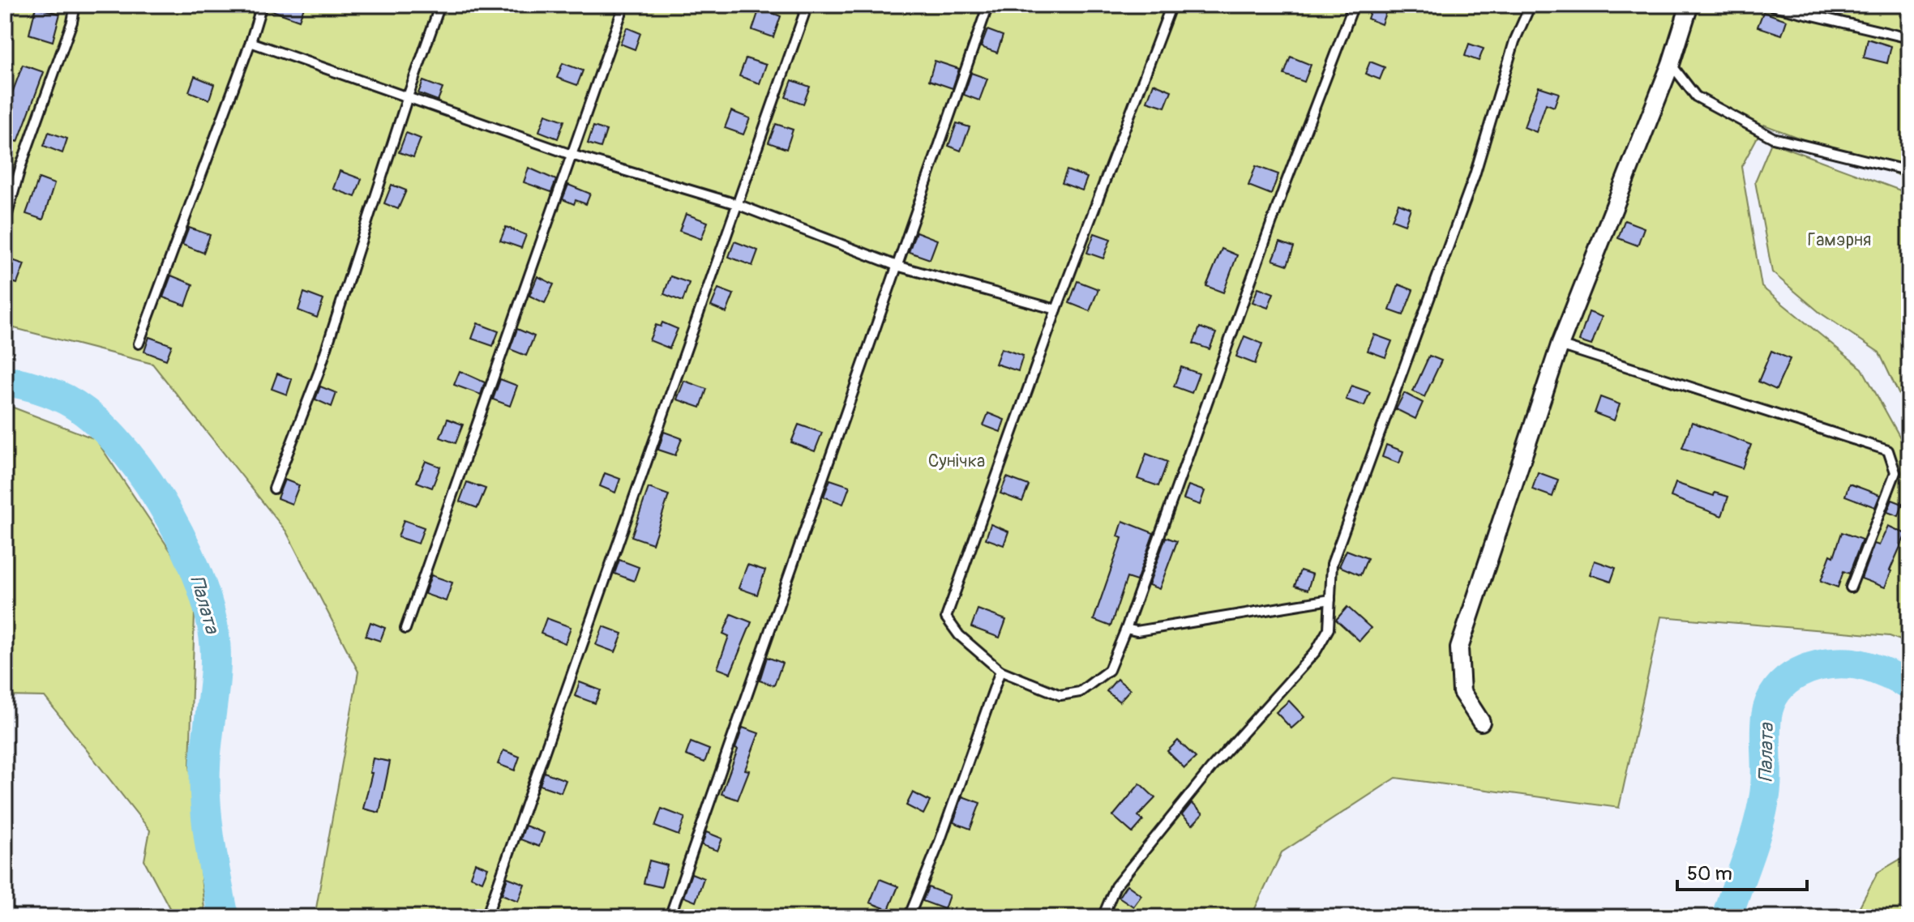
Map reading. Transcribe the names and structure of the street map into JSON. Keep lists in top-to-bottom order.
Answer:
{
  "water": ["Палата"],
  "parks": ["Гамэрня", "Сунічка"],
  "scale_bar": "50 m"
}
